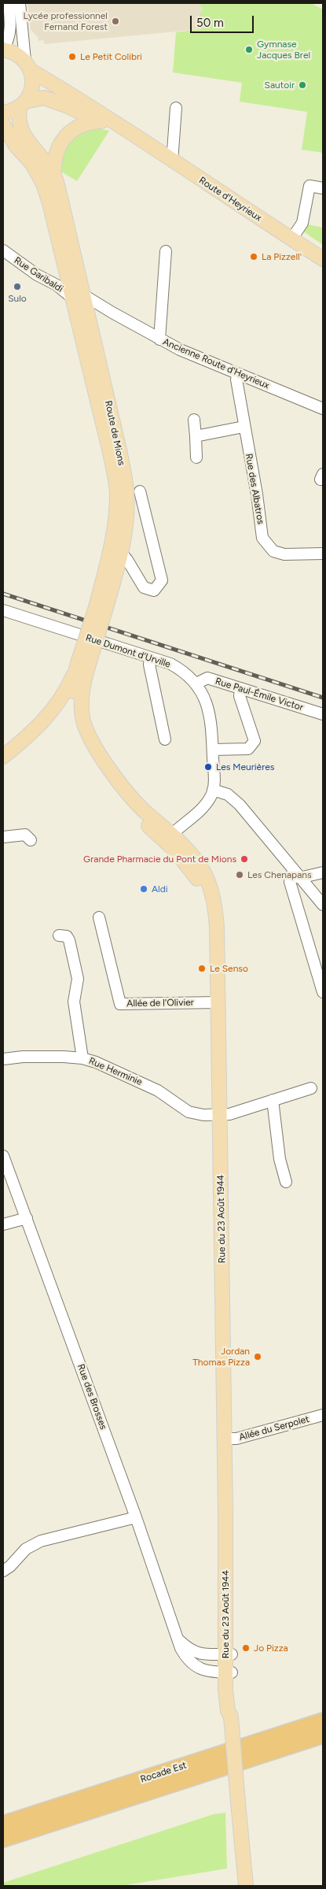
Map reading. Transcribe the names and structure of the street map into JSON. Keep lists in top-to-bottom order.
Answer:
{
  "streets": {
    "highway": ["Rocade Est"],
    "main road": ["Route d'Heyrieux", "Route de Mions", "Rue du 23 Août 1944"],
    "street": [
      "Rue Garibaldi",
      "Ancienne Route d'Heyrieux",
      "Rue des Albatros",
      "Rue Dumont d'Urville",
      "Rue Paul-Émile Victor",
      "Allée de l'Olivier",
      "Rue Herminie",
      "Rue des Brosses",
      "Allée du Serpolet"
    ]
  },
  "crossings": [
    ["Route d'Heyrieux", "Route de Mions"],
    ["Rue Garibaldi", "Ancienne Route d'Heyrieux"],
    ["Rue Garibaldi", "Route de Mions"],
    ["Ancienne Route d'Heyrieux", "Route de Mions"],
    ["Ancienne Route d'Heyrieux", "Rue des Albatros"],
    ["Route de Mions", "Rue du 23 Août 1944"],
    ["Rue Dumont d'Urville", "Rue Paul-Émile Victor"],
    ["Allée de l'Olivier", "Rue du 23 Août 1944"],
    ["Rue Herminie", "Rue du 23 Août 1944"],
    ["Rue du 23 Août 1944", "Rue des Brosses"],
    ["Rue du 23 Août 1944", "Allée du Serpolet"]
  ],
  "places": [
    "Lycée professionnel Fernand Forest",
    "Gymnase Jacques Brel",
    "Le Petit Colibri",
    "Sautoir",
    "La Pizzell'",
    "Sulo",
    "Les Meurières",
    "Grande Pharmacie du Pont de Mions",
    "Les Chenapans",
    "Aldi",
    "Le Senso",
    "Jordan Thomas Pizza",
    "Jo Pizza"
  ],
  "scale_bar": "50 m"
}
